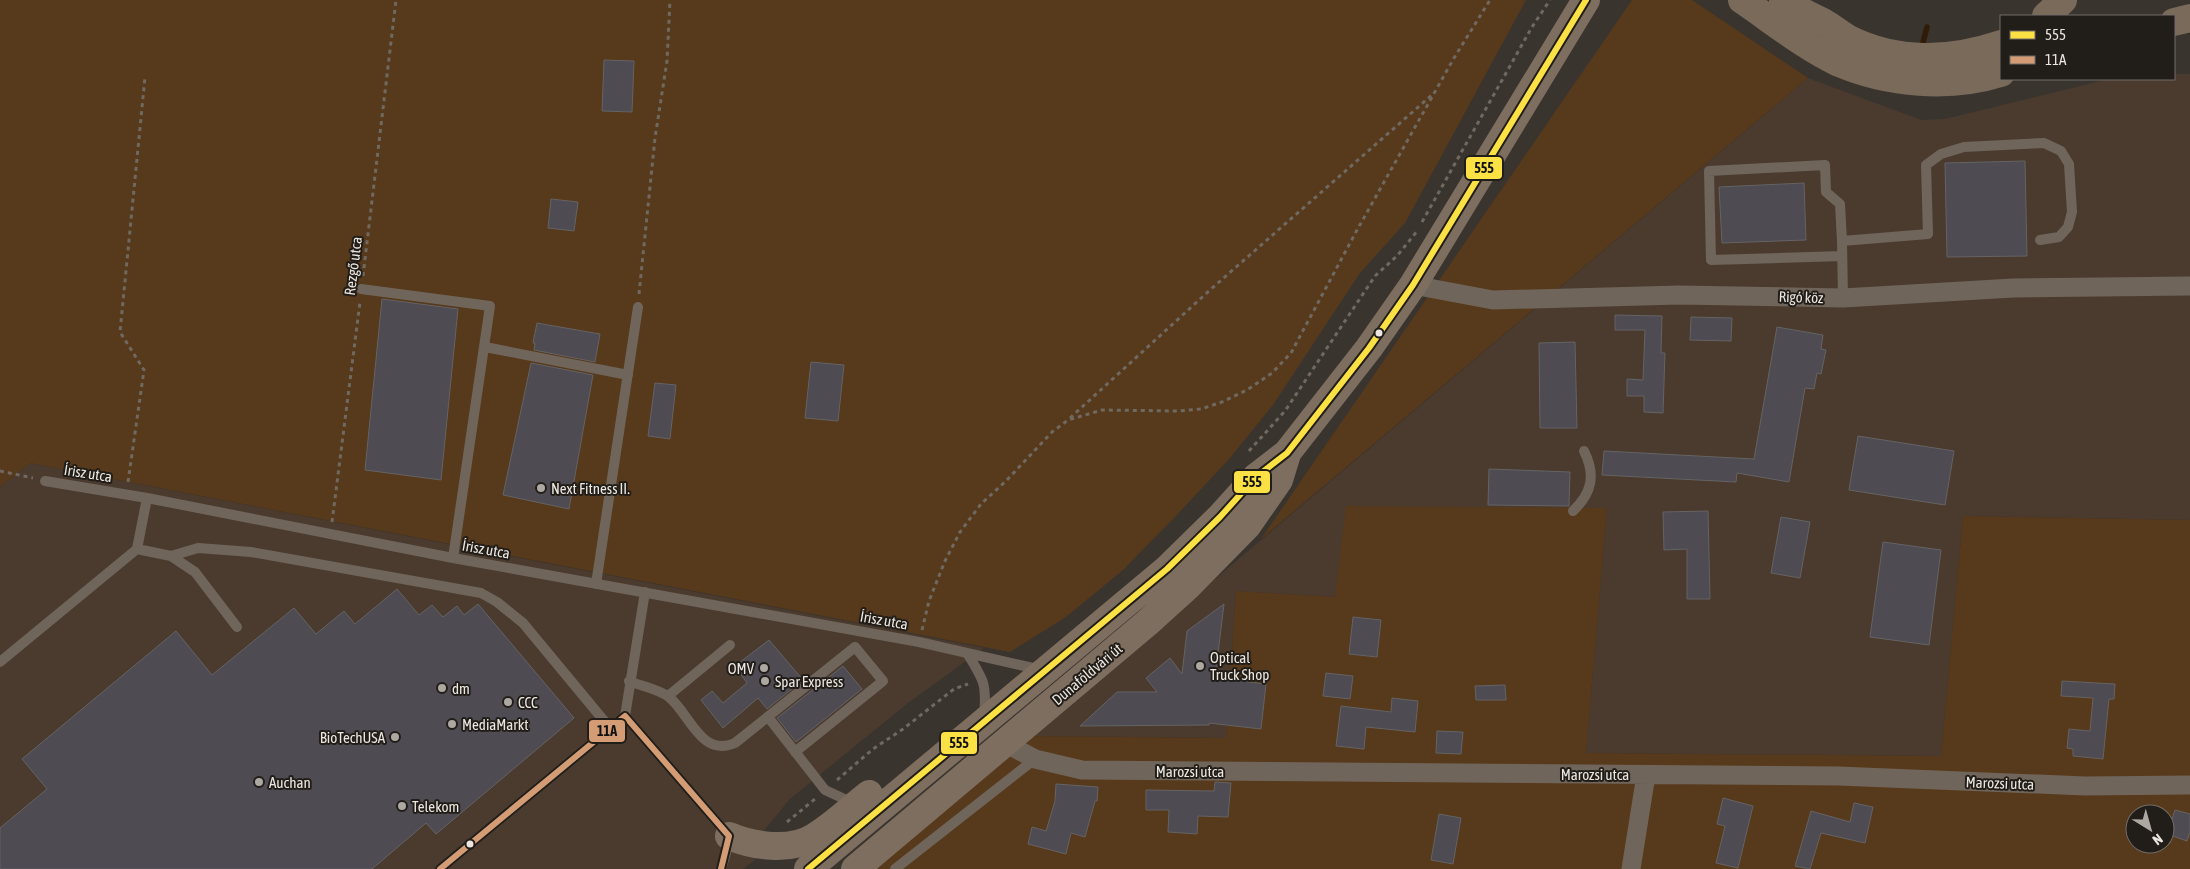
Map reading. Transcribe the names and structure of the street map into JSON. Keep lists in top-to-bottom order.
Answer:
{
  "streets": {
    "main road": ["Dunaföldvári út"],
    "street": ["Rigó köz", "Marozsi utca"],
    "lane": ["Írisz utca"],
    "path": ["Rezgő utca"]
  },
  "crossings": [
    ["Rezgő utca", "Írisz utca"],
    ["Rigó köz", "Dunaföldvári út"],
    ["Írisz utca", "Dunaföldvári út"],
    ["Dunaföldvári út", "Marozsi utca"]
  ],
  "places": [
    "Next Fitness II.",
    "Optical Truck Shop",
    "OMV",
    "Spar Express",
    "dm",
    "CCC",
    "MediaMarkt",
    "BioTechUSA",
    "Auchan",
    "Telekom"
  ],
  "lines": ["transit line 555", "transit line 11A"],
  "legend": ["555", "11A"],
  "north": "bottom right"
}
